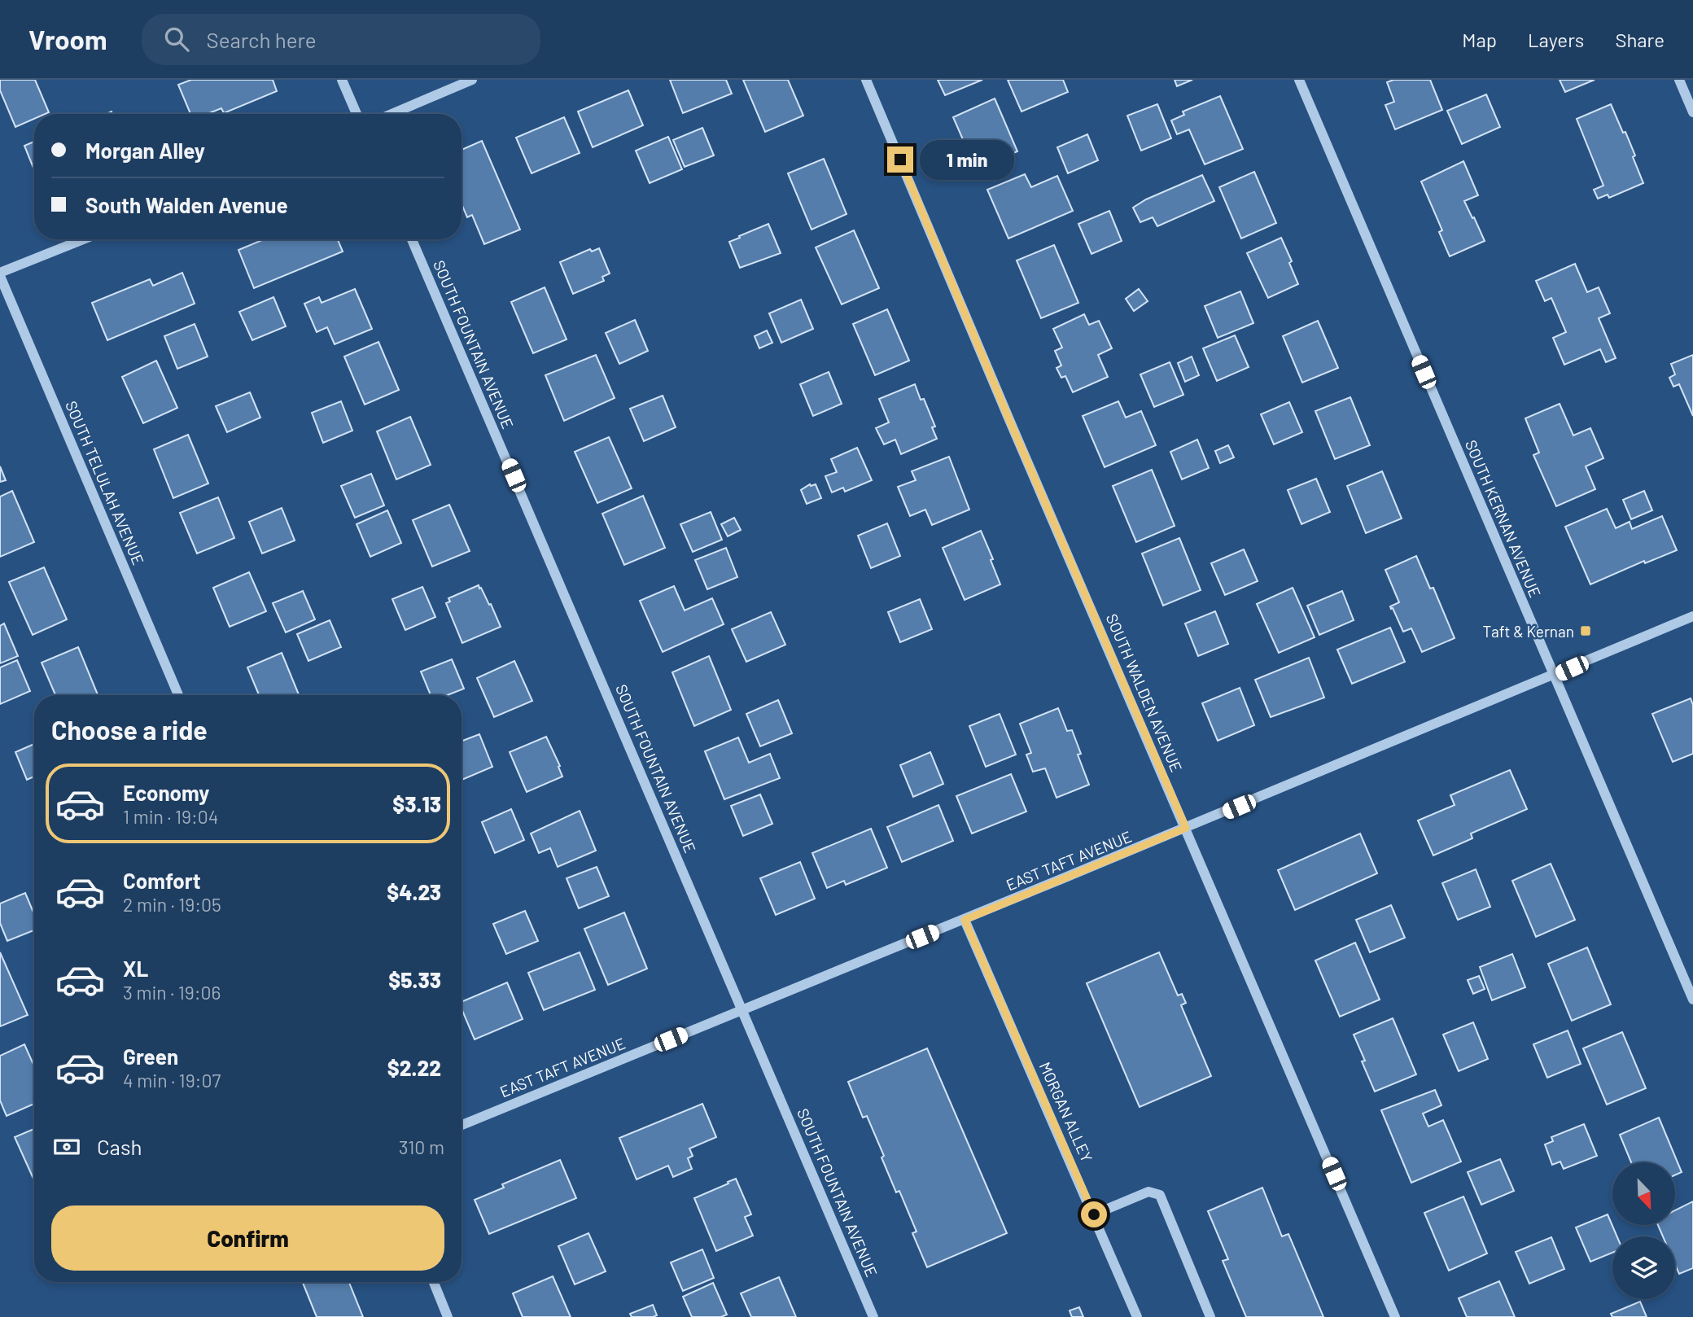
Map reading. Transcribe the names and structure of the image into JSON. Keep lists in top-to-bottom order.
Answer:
{
  "streets": {
    "street": [
      "SOUTH FOUNTAIN AVENUE",
      "SOUTH TELULAH AVENUE",
      "SOUTH KERNAN AVENUE",
      "SOUTH WALDEN AVENUE",
      "EAST TAFT AVENUE",
      "MORGAN ALLEY"
    ]
  },
  "crossings": [
    ["SOUTH FOUNTAIN AVENUE", "EAST TAFT AVENUE"],
    ["SOUTH KERNAN AVENUE", "EAST TAFT AVENUE"],
    ["SOUTH WALDEN AVENUE", "EAST TAFT AVENUE"],
    ["EAST TAFT AVENUE", "MORGAN ALLEY"]
  ],
  "places": {
    "transit": ["Taft & Kernan"]
  },
  "north": "bottom right",
  "page": {
    "header": "Vroom",
    "search": "Search here",
    "nav": ["Map", "Layers", "Share"],
    "banner": ["Morgan Alley", "South Walden Avenue"],
    "bubble": "1 min",
    "heading": "Choose a ride",
    "list": [
      {
        "name": "Economy",
        "note": "1 min · 19:04",
        "value": "$3.13"
      },
      {
        "name": "Comfort",
        "note": "2 min · 19:05",
        "value": "$4.23"
      },
      {
        "name": "XL",
        "note": "3 min · 19:06",
        "value": "$5.33"
      },
      {
        "name": "Green",
        "note": "4 min · 19:07",
        "value": "$2.22"
      }
    ],
    "pay": ["Cash", "310 m"],
    "buttons": "Confirm"
  }
}
